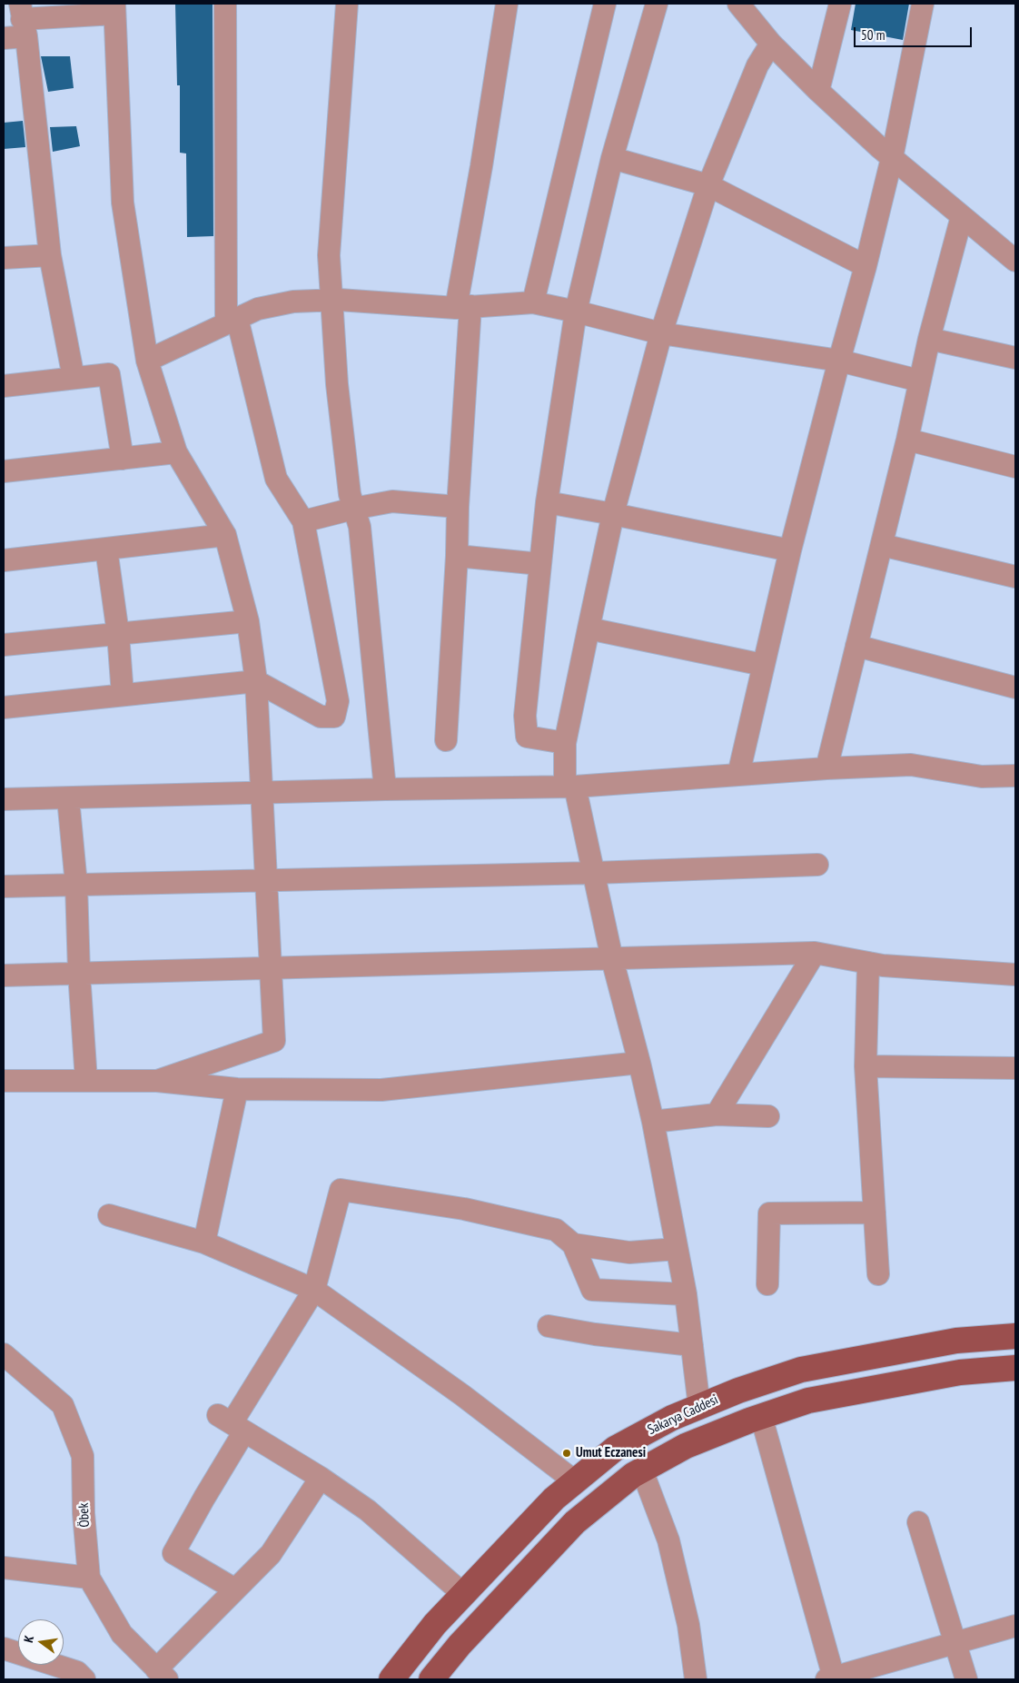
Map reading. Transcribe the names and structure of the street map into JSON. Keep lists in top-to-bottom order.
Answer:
{
  "streets": {
    "main road": ["Sakarya Caddesi"],
    "street": ["Öbek"]
  },
  "places": ["Umut Eczanesi"],
  "scale_bar": "50 m",
  "north": "left"
}
